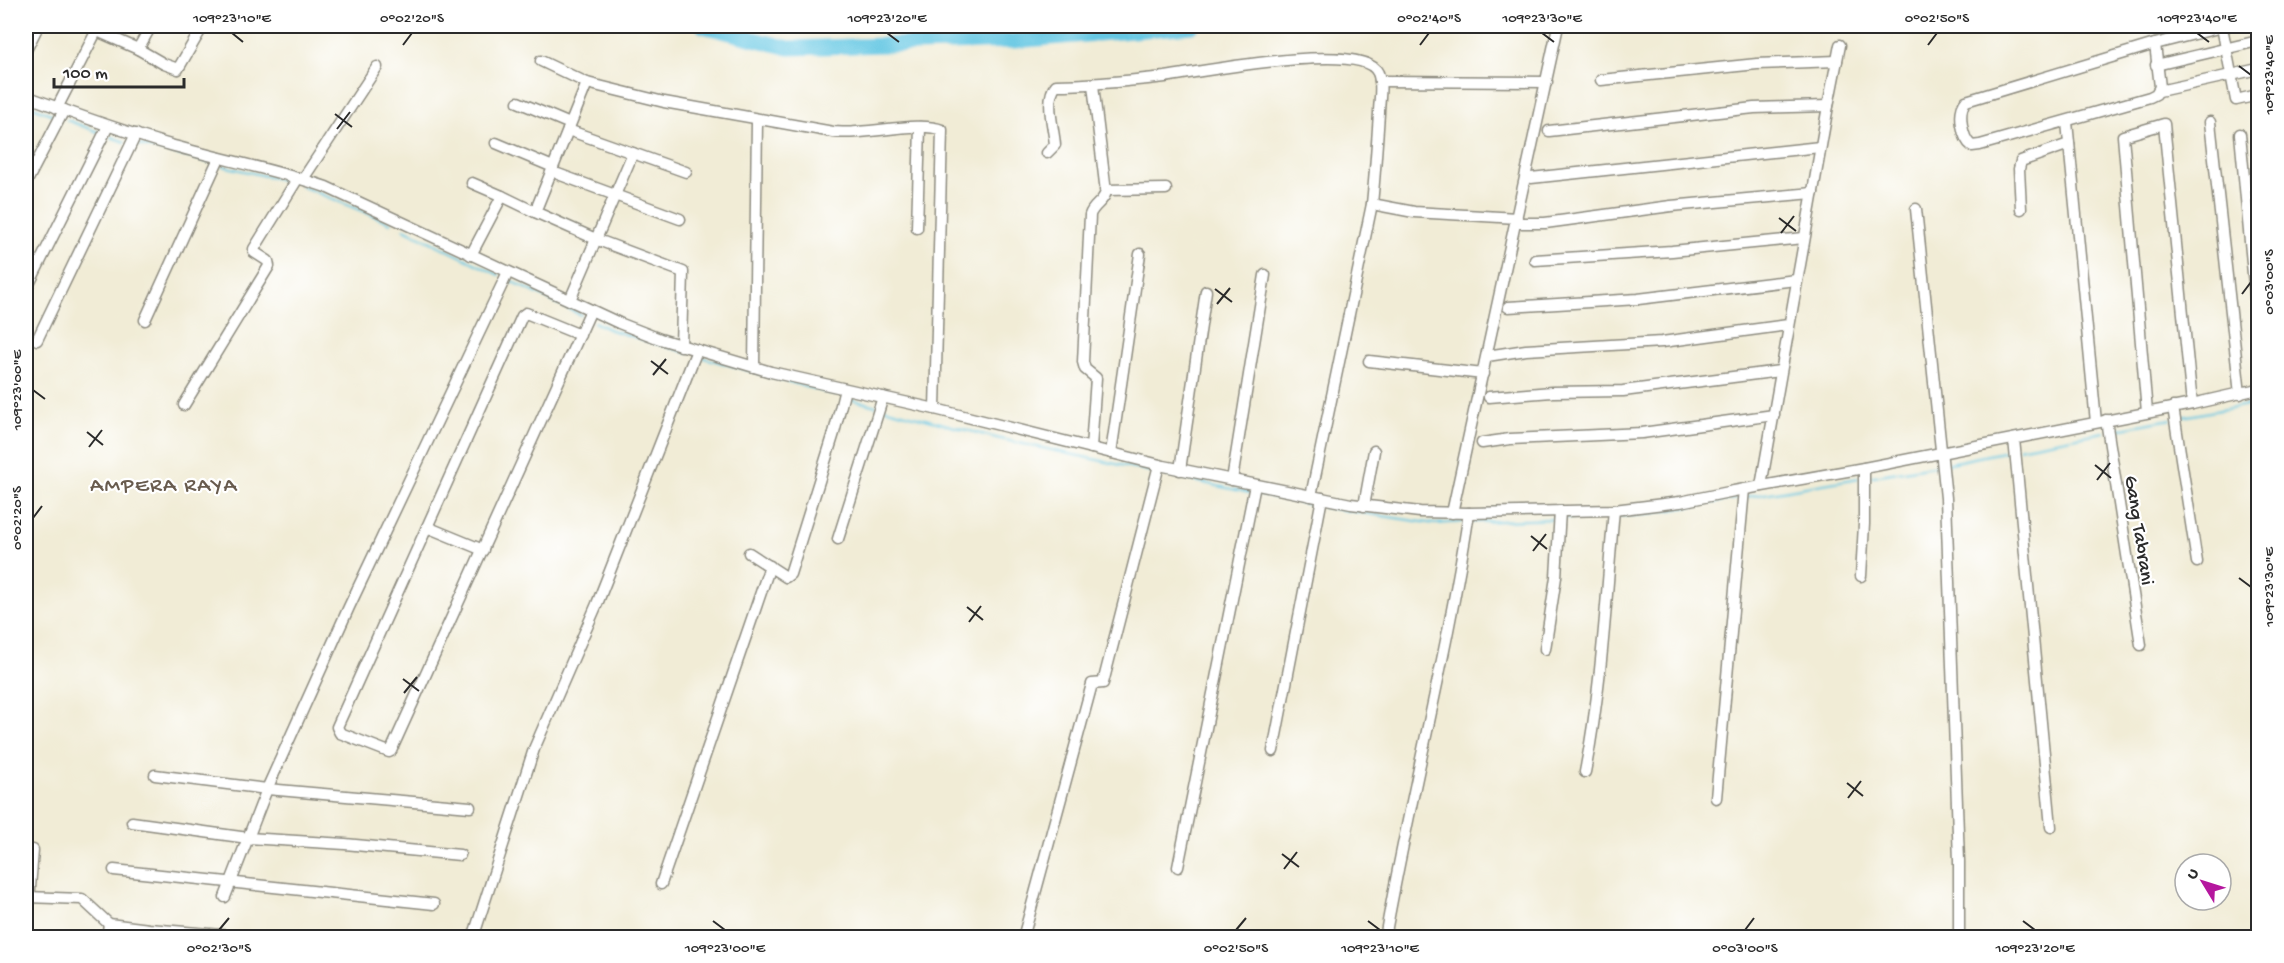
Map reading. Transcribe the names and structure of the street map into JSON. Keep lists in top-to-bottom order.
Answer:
{
  "streets": {
    "street": ["Gang Tabrani"]
  },
  "districts": ["AMPERA RAYA"],
  "scale_bar": "100 m",
  "north": "top left",
  "coordinates": [
    "109°23'10\"E",
    "0°02'20\"S",
    "109°23'20\"E",
    "0°02'40\"S",
    "109°23'30\"E",
    "0°02'50\"S",
    "109°23'40\"E",
    "0°03'00\"S",
    "109°23'00\"E",
    "0°02'30\"S"
  ]
}
